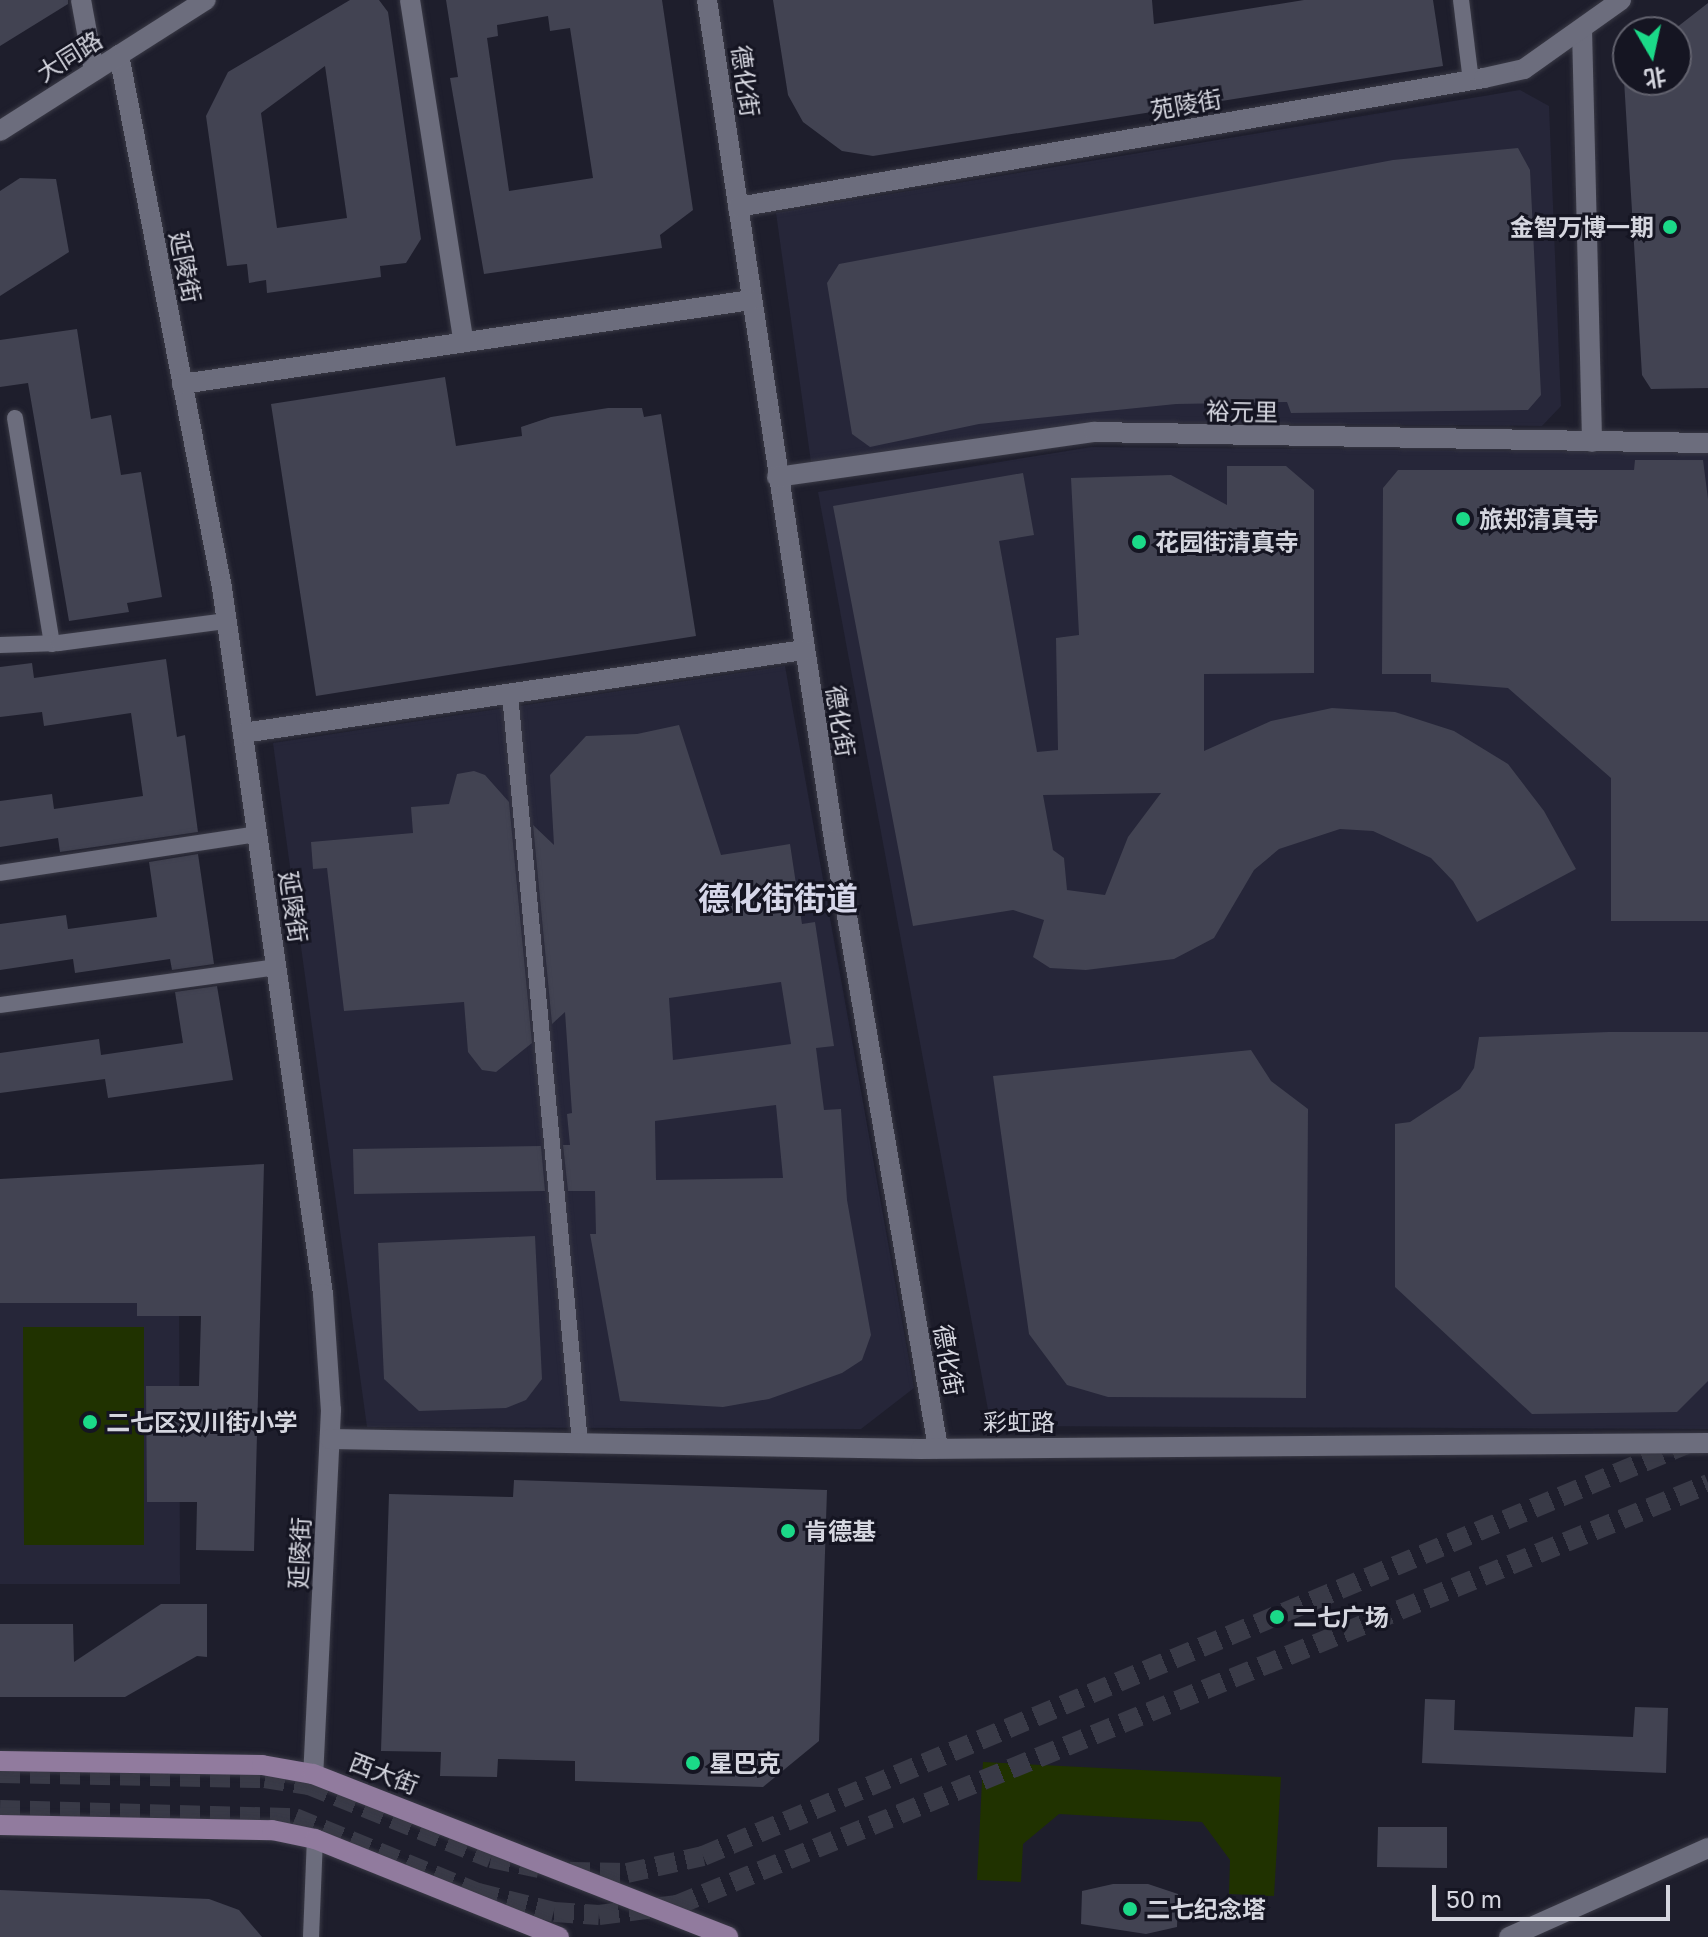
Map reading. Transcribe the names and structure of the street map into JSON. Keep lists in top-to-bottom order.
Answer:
{
  "streets": {
    "street": [
      "大同路",
      "德化街",
      "苑陵街",
      "延陵街",
      "裕元里",
      "彩虹路",
      "西大街"
    ]
  },
  "crossings": [
    ["大同路", "延陵街"],
    ["德化街", "苑陵街"],
    ["德化街", "裕元里"],
    ["德化街", "彩虹路"],
    ["延陵街", "彩虹路"],
    ["延陵街", "西大街"]
  ],
  "districts": ["德化街街道"],
  "places": [
    "金智万博一期",
    "旅郑清真寺",
    "花园街清真寺",
    "二七区汉川街小学",
    "肯德基",
    "二七广场",
    "星巴克",
    "二七纪念塔"
  ],
  "scale_bar": "50 m",
  "north": "bottom"
}
